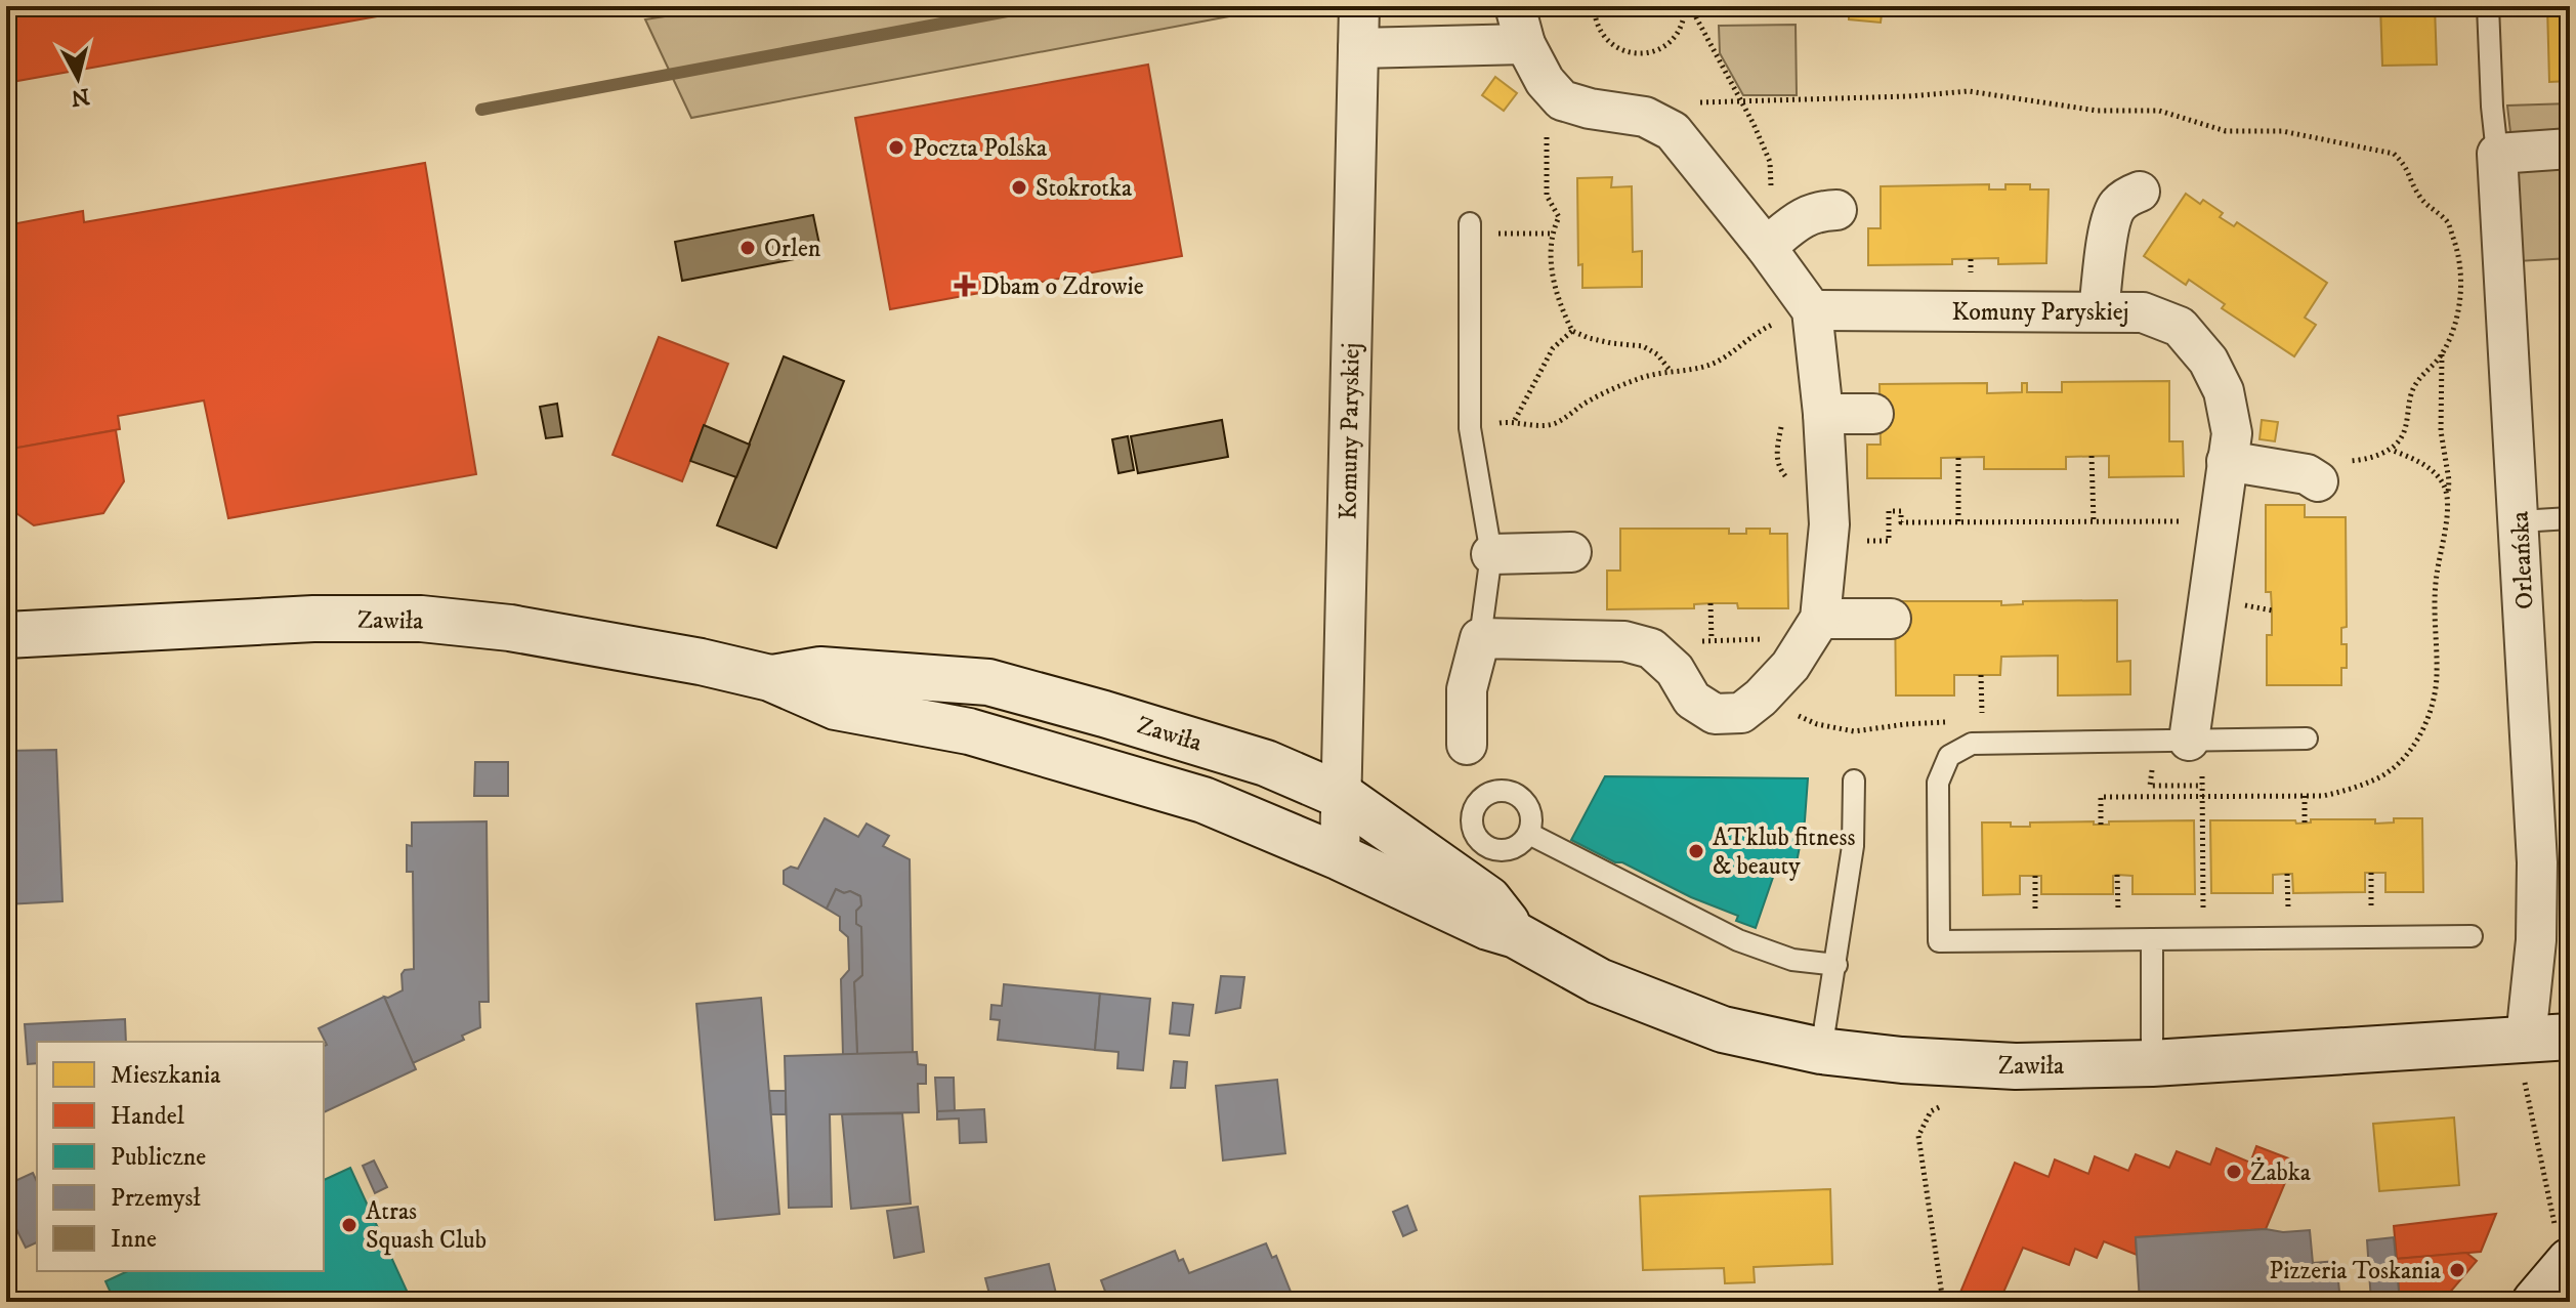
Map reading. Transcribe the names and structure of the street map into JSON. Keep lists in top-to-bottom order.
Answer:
{
  "streets": {
    "street": ["Komuny Paryskiej", "Orleańska", "Zawiła"]
  },
  "crossings": [
    ["Komuny Paryskiej", "Zawiła"],
    ["Orleańska", "Zawiła"]
  ],
  "places": {
    "other": [
      "Poczta Polska",
      "Stokrotka",
      "Orlen",
      "ATklub fitness & beauty",
      "Żabka",
      "Atras Squash Club",
      "Pizzeria Toskania"
    ],
    "health": ["Dbam o Zdrowie"]
  },
  "legend": [
    "Mieszkania",
    "Handel",
    "Publiczne",
    "Przemysł",
    "Inne"
  ],
  "north": "bottom"
}
